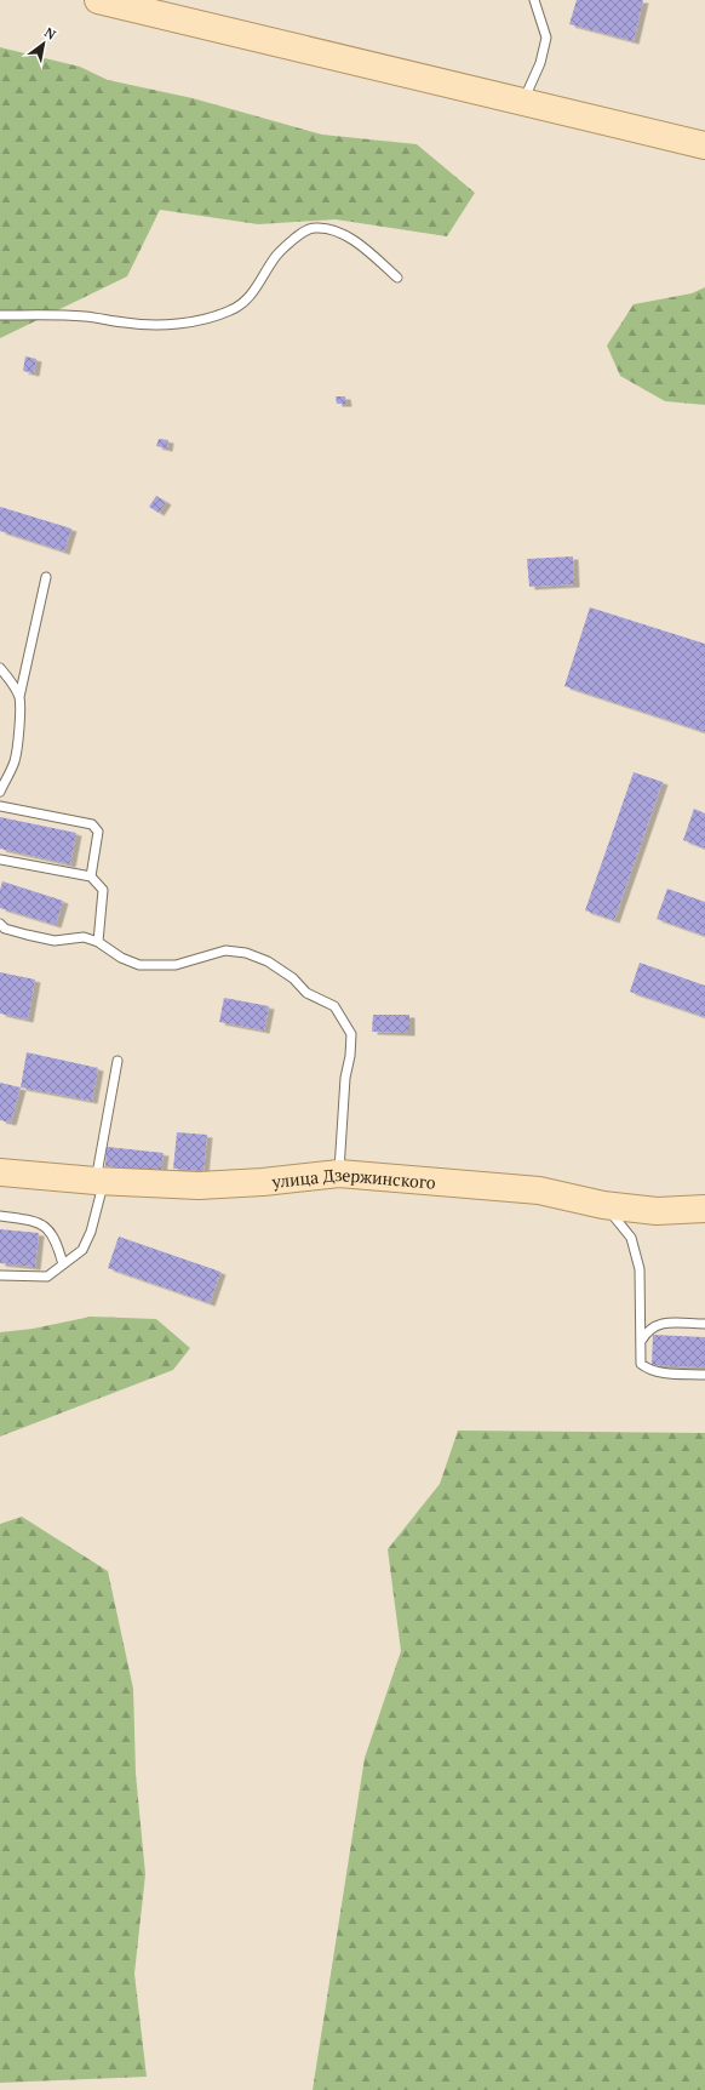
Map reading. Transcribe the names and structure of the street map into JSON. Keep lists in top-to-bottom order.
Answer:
{
  "streets": {
    "main road": ["улица Дзержинского"]
  },
  "north": "top right"
}
